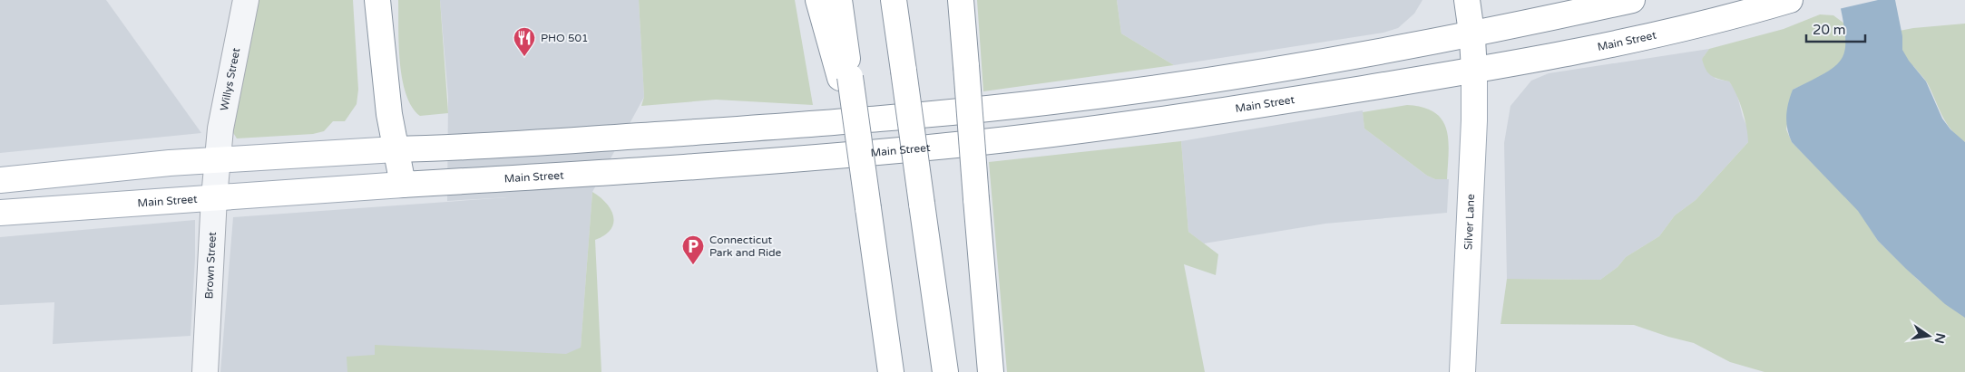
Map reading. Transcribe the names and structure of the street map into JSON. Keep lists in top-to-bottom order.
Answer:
{
  "streets": {
    "main road": ["Main Street", "Silver Lane"],
    "street": ["Willys Street", "Brown Street"]
  },
  "crossings": [
    ["Main Street", "Silver Lane"],
    ["Main Street", "Brown Street"],
    ["Willys Street", "Brown Street"]
  ],
  "places": {
    "restaurant": ["PHO 501"],
    "parking": ["Connecticut Park and Ride"]
  },
  "scale_bar": "20 m",
  "north": "right"
}
